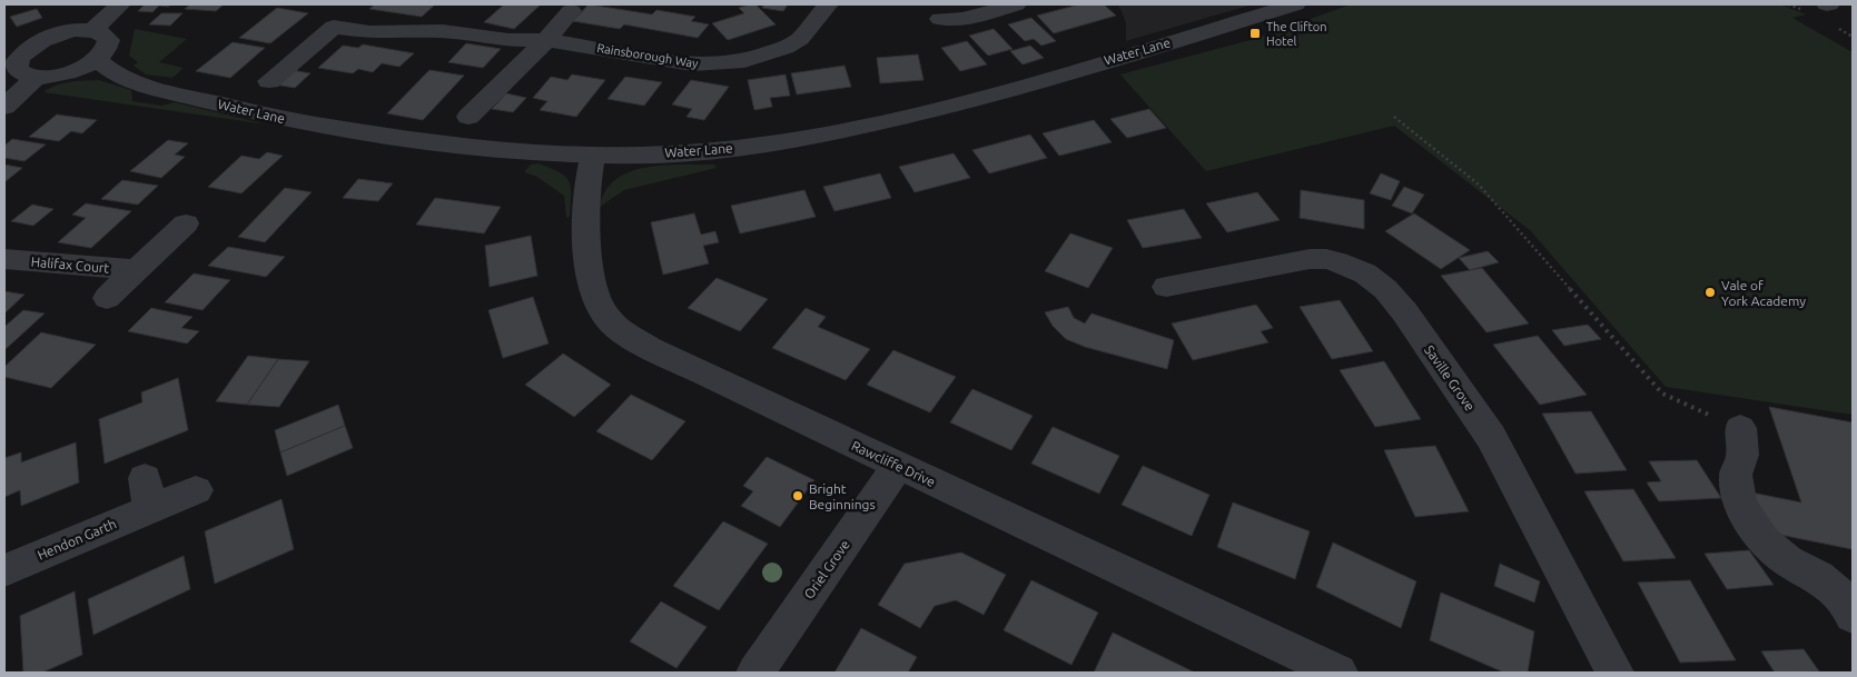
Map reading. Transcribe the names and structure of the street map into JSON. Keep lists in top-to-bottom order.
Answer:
{
  "streets": {
    "street": [
      "Water Lane",
      "Rainsborough Way",
      "Halifax Court",
      "Saville Grove",
      "Rawcliffe Drive",
      "Hendon Garth",
      "Oriel Grove"
    ]
  },
  "crossings": [
    ["Water Lane", "Rawcliffe Drive"],
    ["Rawcliffe Drive", "Oriel Grove"]
  ],
  "places": {
    "transit": ["The Clifton Hotel"],
    "other": ["Vale of York Academy", "Bright Beginnings"]
  }
}
